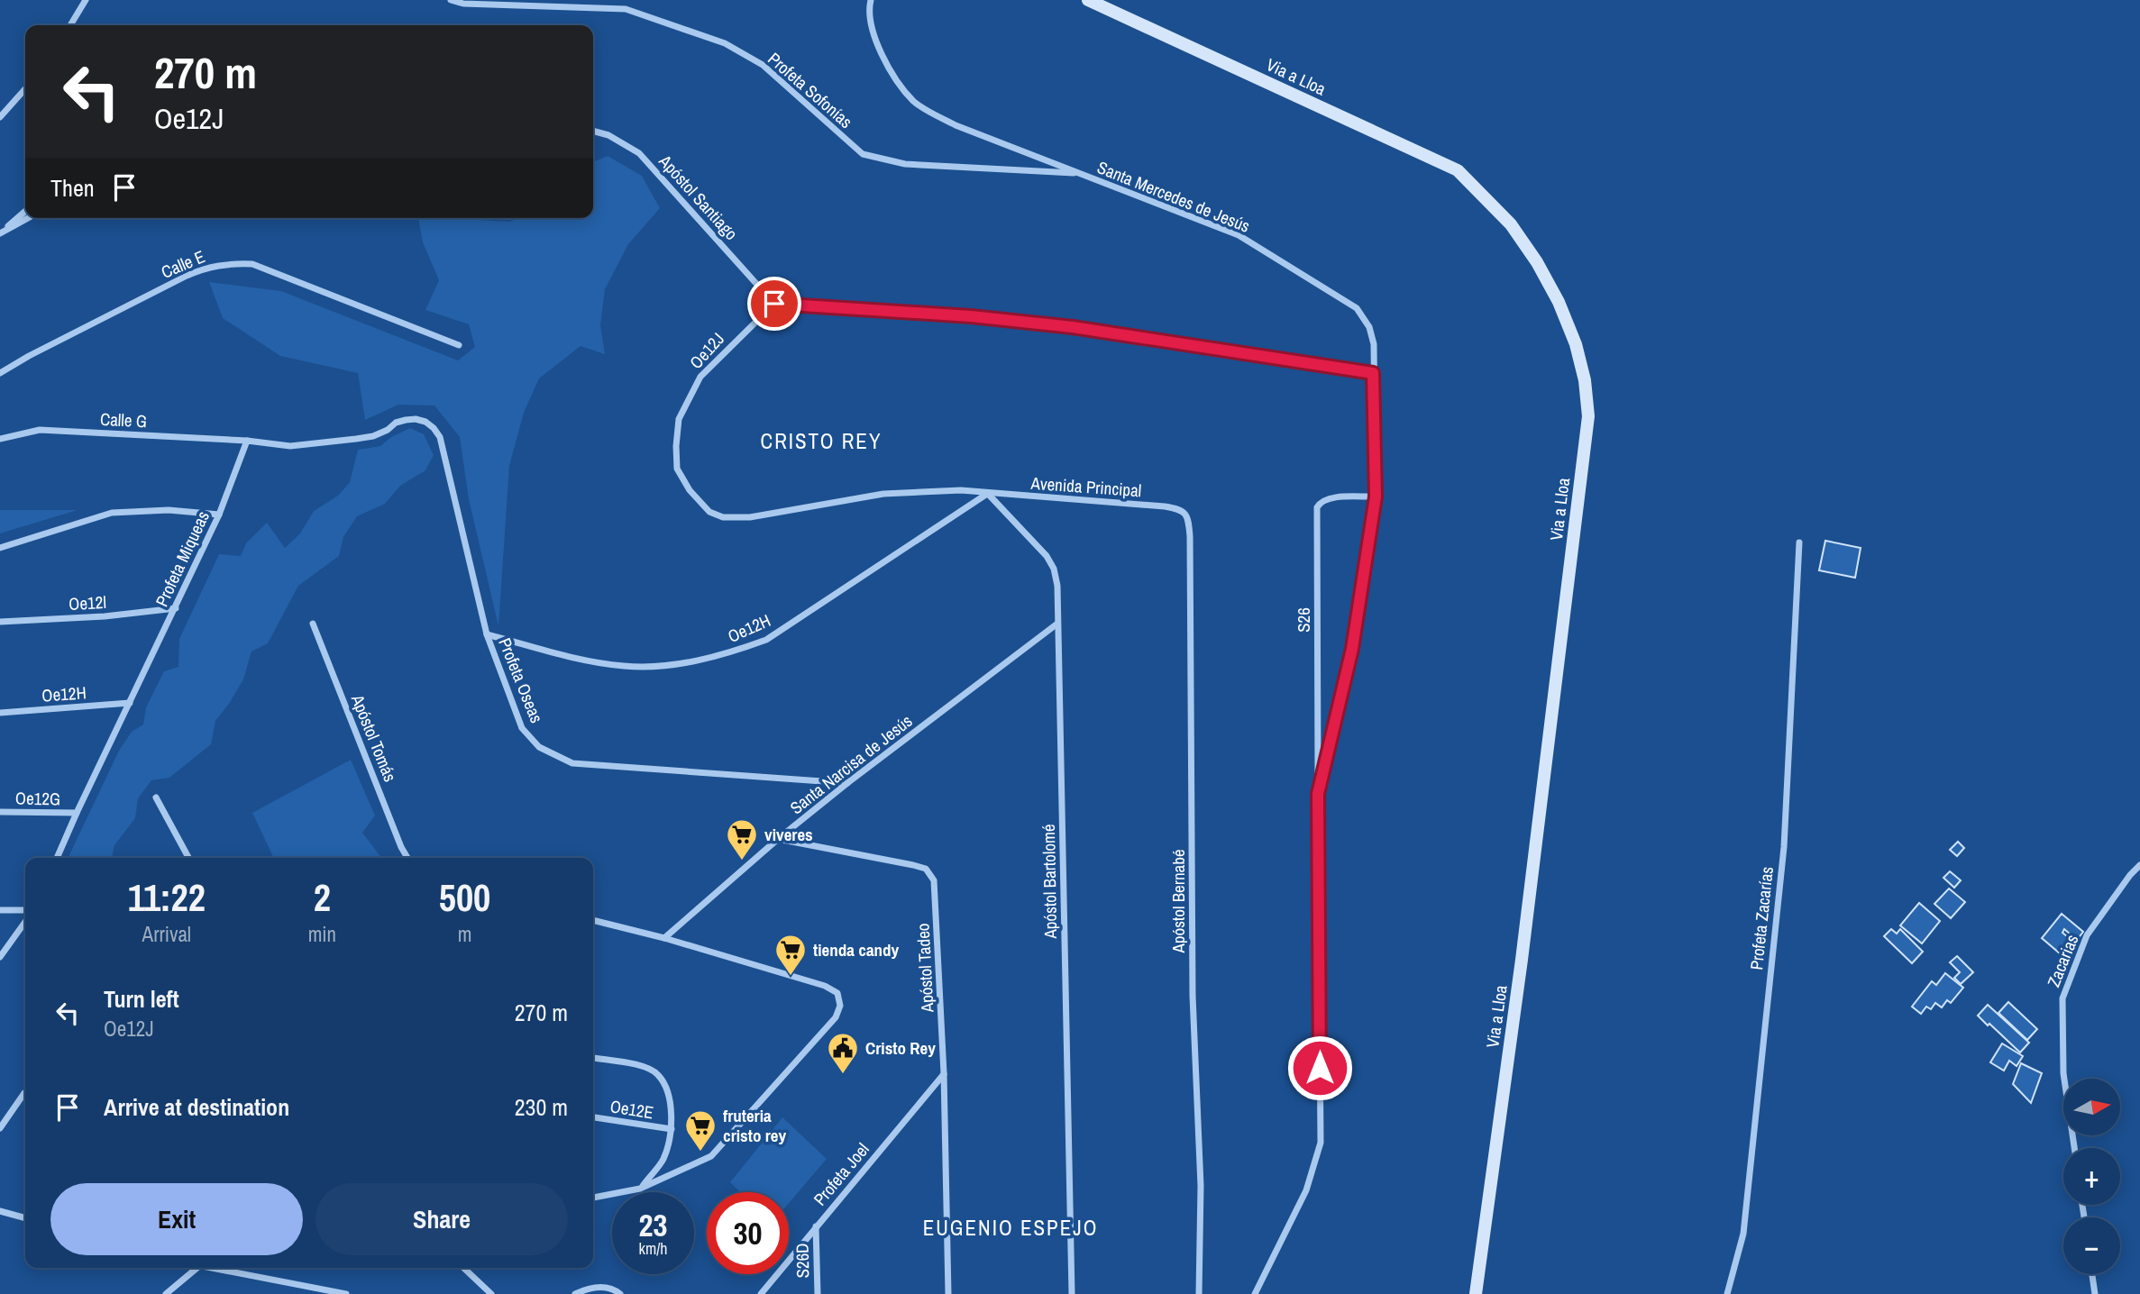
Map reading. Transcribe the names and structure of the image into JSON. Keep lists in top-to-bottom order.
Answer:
{
  "streets": {
    "street": [
      "Via a Lloa",
      "Profeta Sofonías",
      "Santa Mercedes de Jesús",
      "Apóstol Santiago",
      "Calle E",
      "Oe12J",
      "Calle G",
      "Avenida Principal",
      "Profeta Miqueas",
      "Oe12l",
      "S26",
      "Oe12H",
      "Profeta Oseas",
      "Apóstol Tomás",
      "Santa Narcisa de Jesús",
      "Oe12G",
      "Apóstol Bartolomé",
      "Apóstol Bernabé",
      "Profeta Zacarías",
      "Zacarias",
      "Apóstol Tadeo",
      "Oe12E",
      "Profeta Joel",
      "S26D"
    ]
  },
  "crossings": [
    ["Profeta Sofonías", "Santa Mercedes de Jesús"],
    ["Santa Mercedes de Jesús", "S26"],
    ["Apóstol Santiago", "Oe12J"],
    ["Oe12J", "Avenida Principal"],
    ["Oe12J", "Oe12H"],
    ["Oe12J", "Apóstol Bartolomé"],
    ["Calle G", "Profeta Miqueas"],
    ["Calle G", "Profeta Oseas"],
    ["Avenida Principal", "Oe12H"],
    ["Avenida Principal", "Apóstol Bartolomé"],
    ["Avenida Principal", "Apóstol Bernabé"],
    ["Profeta Miqueas", "Oe12l"],
    ["Profeta Miqueas", "Oe12H"],
    ["Profeta Miqueas", "Profeta Oseas"],
    ["Profeta Miqueas", "Oe12G"],
    ["Oe12H", "Profeta Oseas"],
    ["Oe12H", "Apóstol Bartolomé"],
    ["Profeta Oseas", "Santa Narcisa de Jesús"],
    ["Santa Narcisa de Jesús", "Apóstol Bartolomé"],
    ["Santa Narcisa de Jesús", "Apóstol Tadeo"],
    ["Apóstol Tadeo", "Profeta Joel"],
    ["Profeta Joel", "S26D"]
  ],
  "districts": ["CRISTO REY", "EUGENIO ESPEJO"],
  "places": {
    "supermarket": ["viveres", "tienda candy", "fruteria cristo rey"],
    "public building": ["Cristo Rey"]
  },
  "north": "right",
  "page": {
    "turn": ["270 m", "Oe12J"],
    "then": "Then",
    "eta": [
      "11:22",
      "Arrival",
      "2",
      "min",
      "500",
      "m"
    ],
    "list": [
      {
        "name": "Turn left",
        "note": "Oe12J",
        "value": "270 m"
      },
      {
        "name": "Arrive at destination",
        "value": "230 m"
      }
    ],
    "map_buttons": ["+", "−"],
    "buttons": ["Exit", "Share"],
    "speed": "23 km/h",
    "limit": "30"
  }
}
